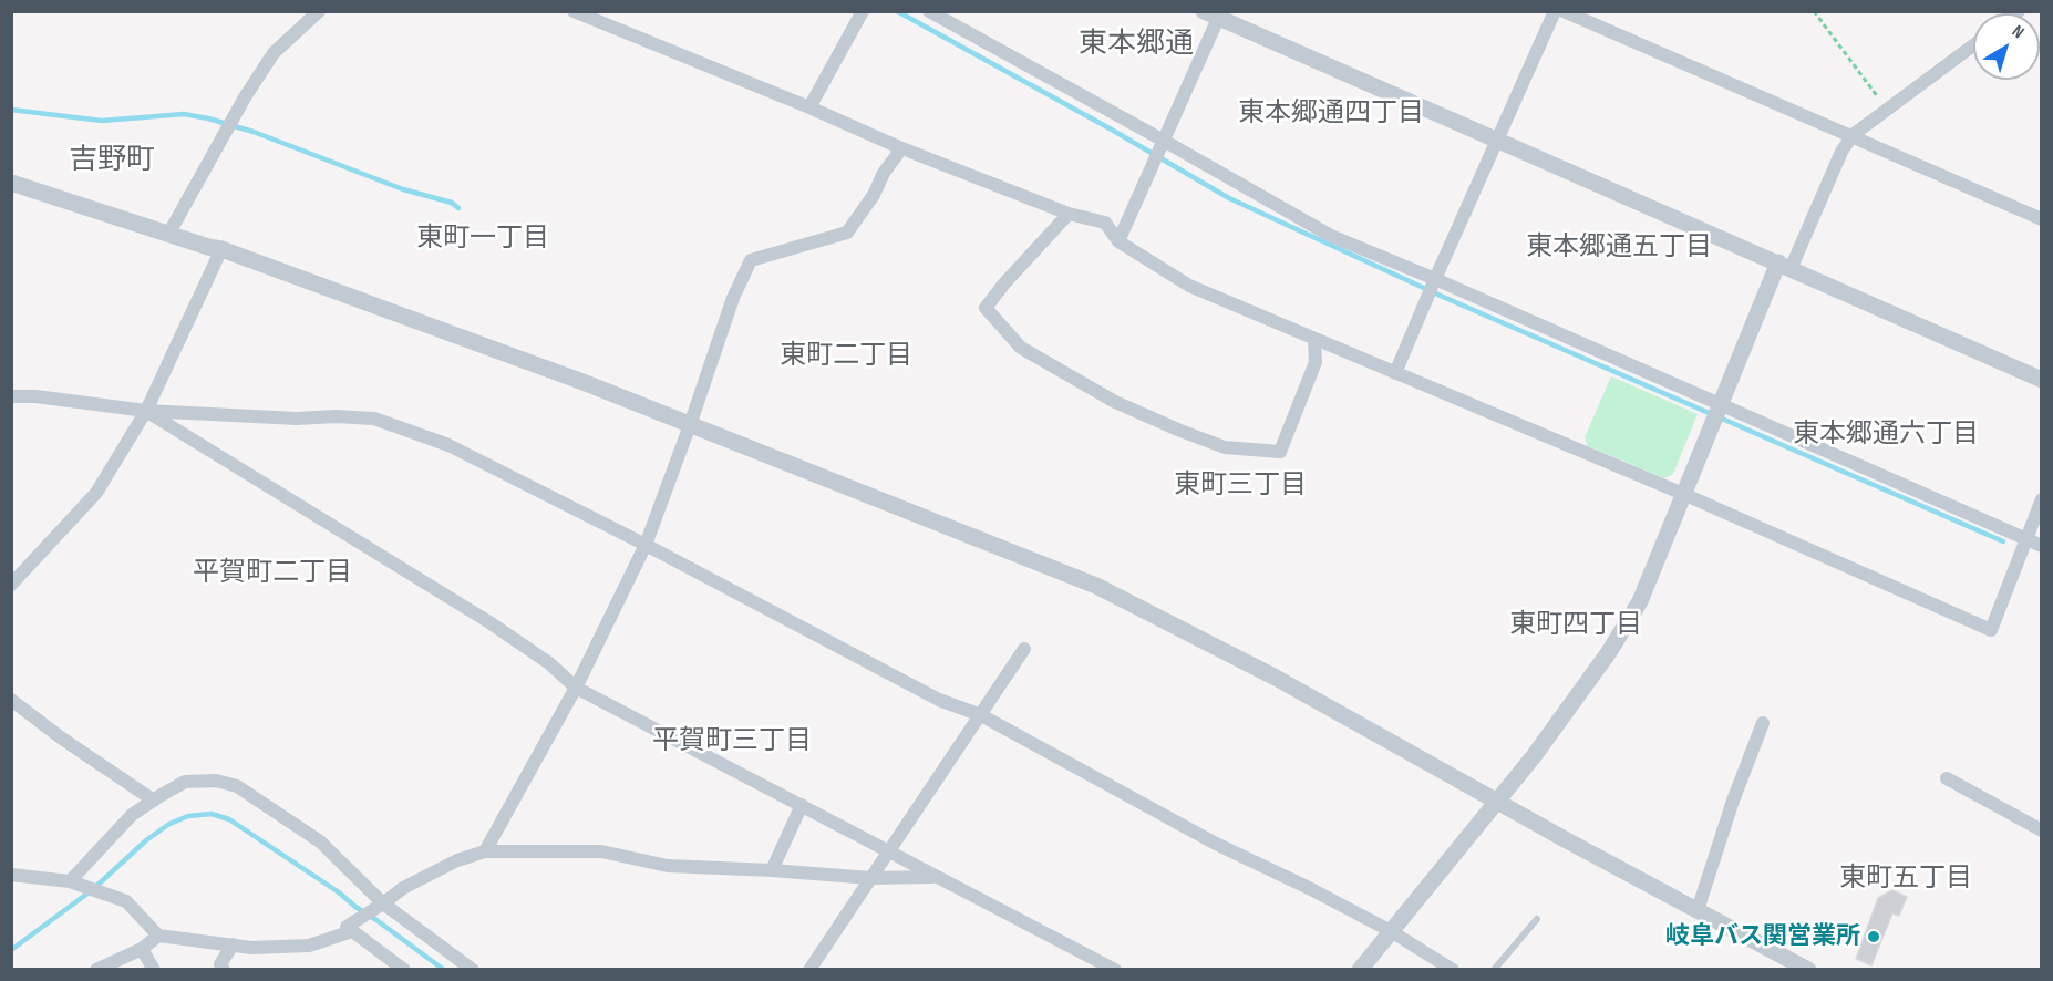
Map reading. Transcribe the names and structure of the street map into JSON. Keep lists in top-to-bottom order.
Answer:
{
  "districts": [
    "東本郷通",
    "東本郷通四丁目",
    "吉野町",
    "東町一丁目",
    "東本郷通五丁目",
    "東町二丁目",
    "東本郷通六丁目",
    "東町三丁目",
    "平賀町二丁目",
    "東町四丁目",
    "平賀町三丁目",
    "東町五丁目"
  ],
  "places": ["岐阜バス関営業所"],
  "north": "top right"
}
